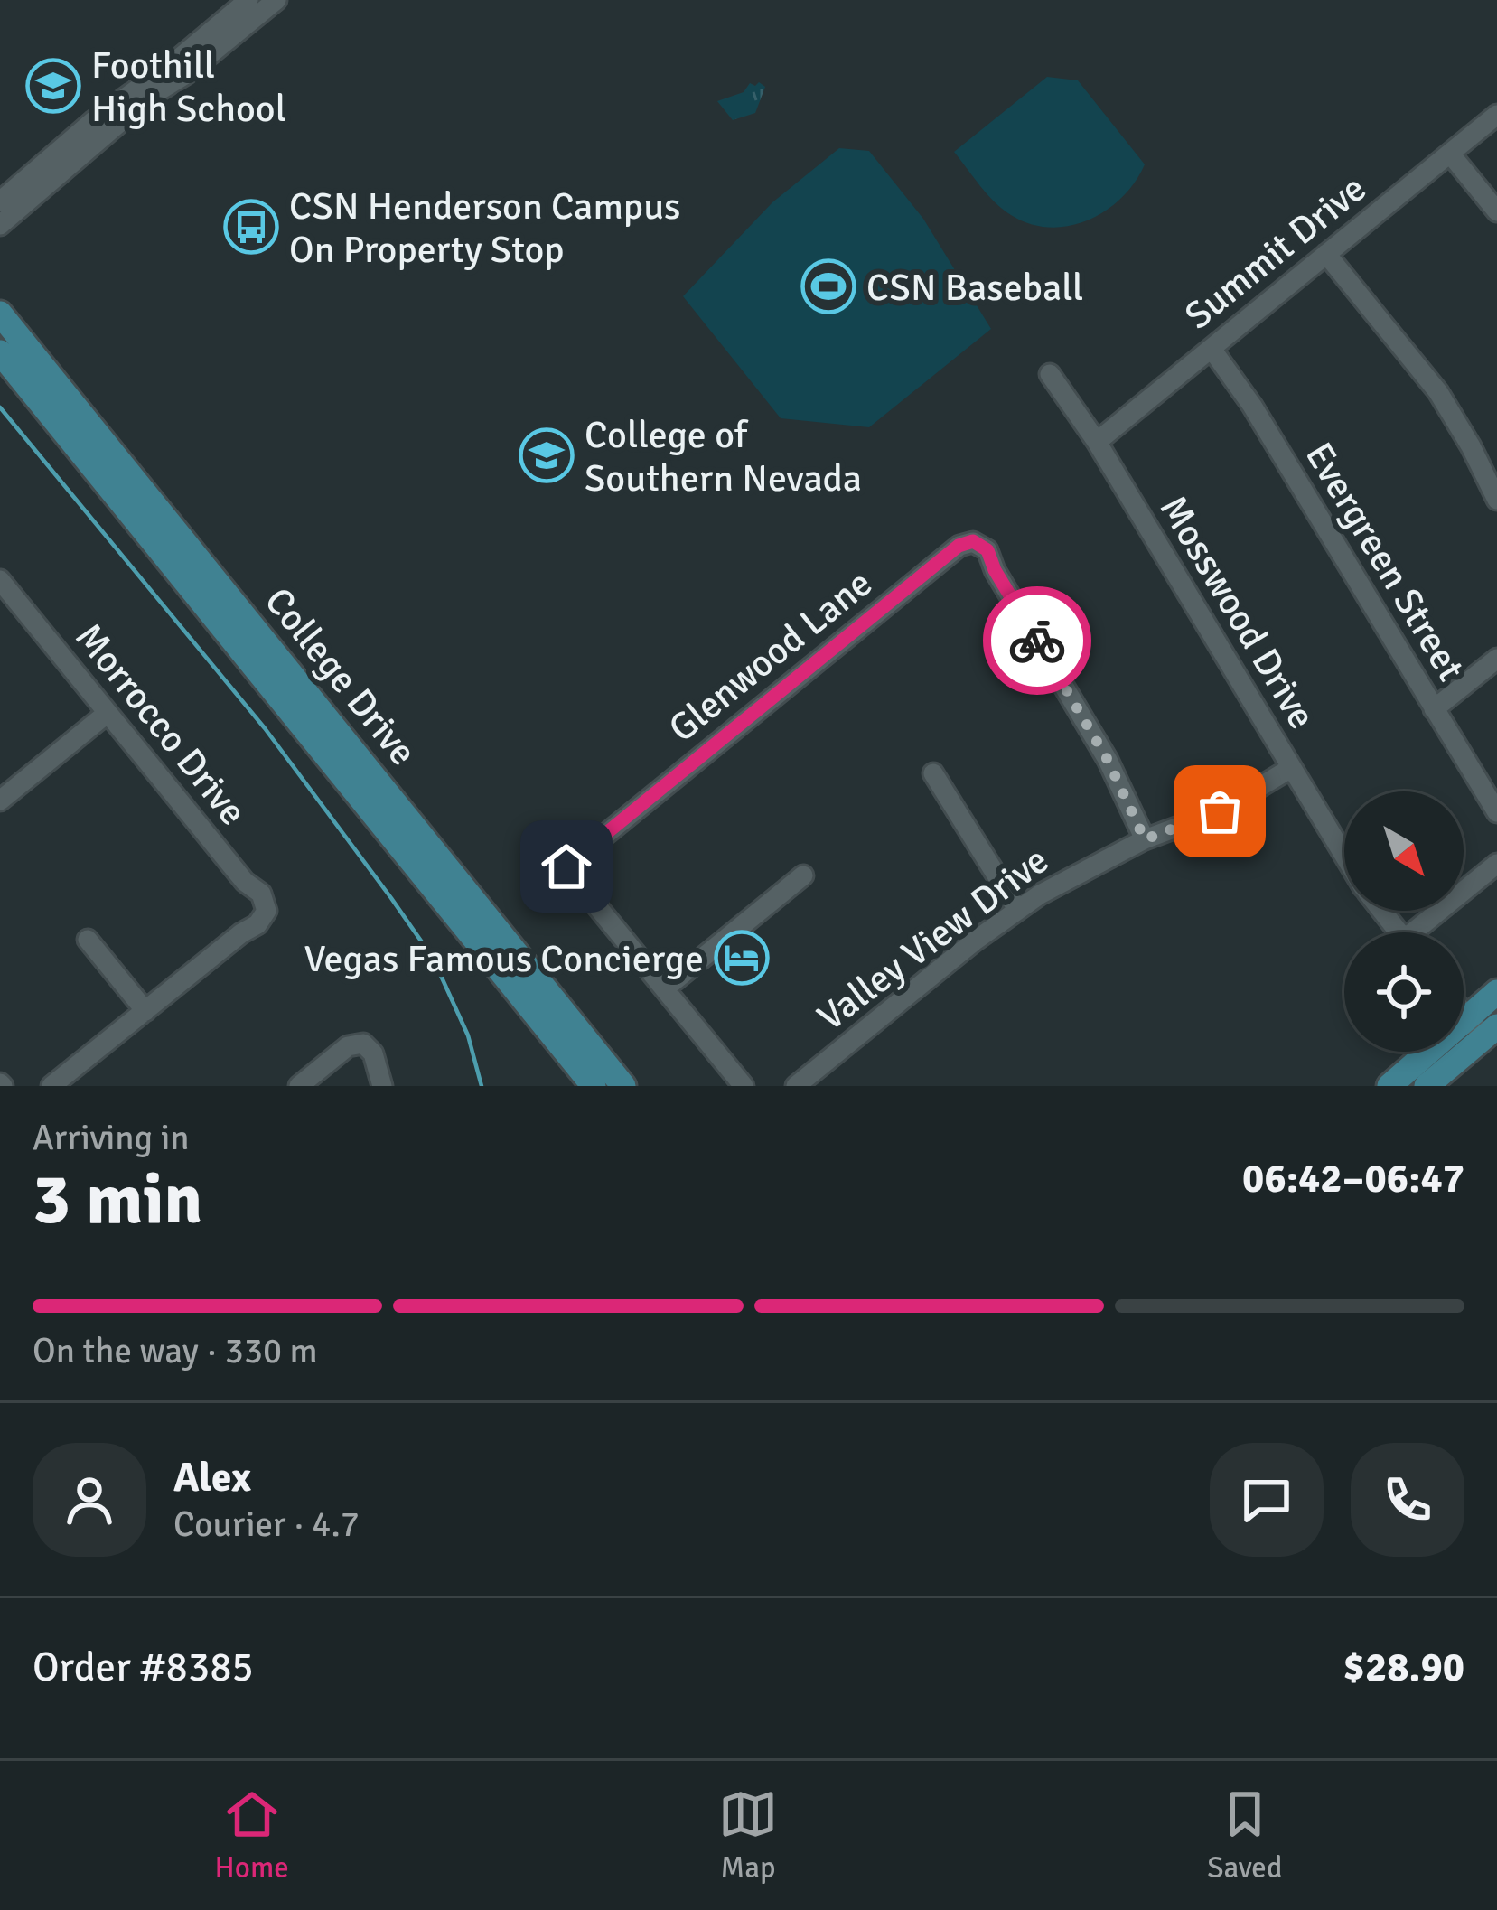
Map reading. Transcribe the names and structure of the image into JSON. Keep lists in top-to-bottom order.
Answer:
{
  "streets": {
    "main road": ["College Drive"],
    "street": [
      "Summit Drive",
      "Evergreen Street",
      "Mosswood Drive",
      "Glenwood Lane",
      "Morrocco Drive",
      "Valley View Drive"
    ]
  },
  "crossings": [
    ["Summit Drive", "Evergreen Street"],
    ["Summit Drive", "Mosswood Drive"],
    ["Mosswood Drive", "Valley View Drive"],
    ["Glenwood Lane", "Valley View Drive"]
  ],
  "places": {
    "school or university": ["Foothill High School", "College of Southern Nevada"],
    "bus stop": ["CSN Henderson Campus On Property Stop"],
    "sports": ["CSN Baseball"],
    "hotel": ["Vegas Famous Concierge"]
  },
  "north": "bottom right",
  "page": {
    "heading": ["3 min", "Arriving in", "06:42–06:47"],
    "panel": [
      "Alex",
      "Courier · 4.7",
      "Order #8385",
      "$28.90"
    ],
    "bar": "On the way · 330 m",
    "tabs": ["Home", "Map", "Saved"]
  }
}
